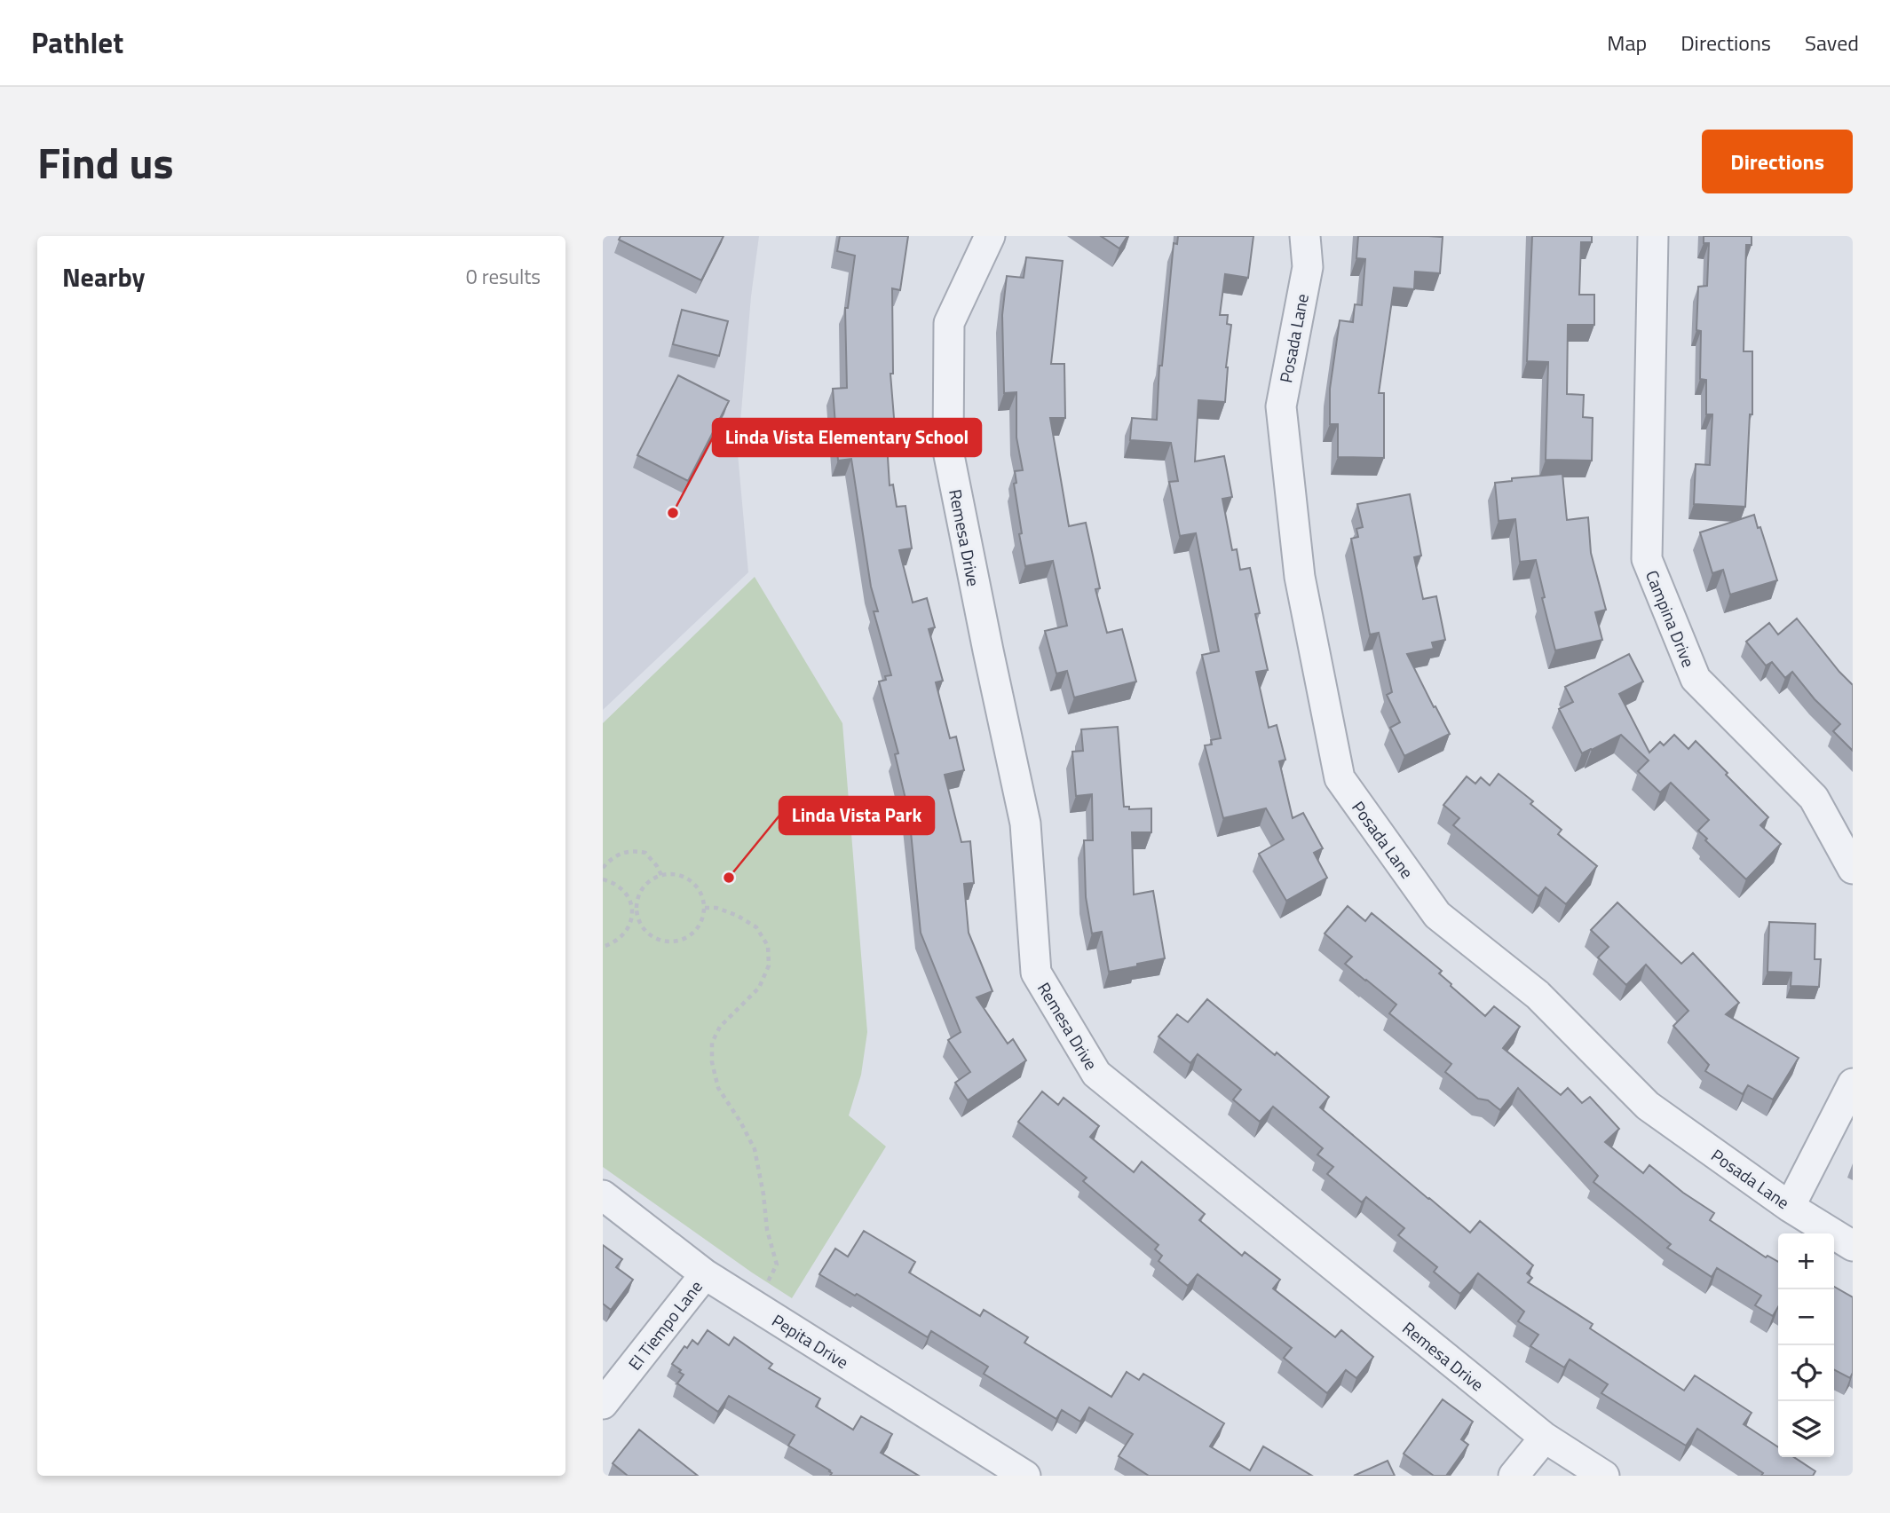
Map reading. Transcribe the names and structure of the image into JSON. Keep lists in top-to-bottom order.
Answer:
{
  "streets": {
    "street": [
      "Posada Lane",
      "Remesa Drive",
      "Campina Drive",
      "El Tiempo Lane",
      "Pepita Drive"
    ]
  },
  "crossings": [
    ["El Tiempo Lane", "Pepita Drive"]
  ],
  "places": ["Linda Vista Elementary School", "Linda Vista Park"],
  "page": {
    "header": "Pathlet",
    "nav": ["Map", "Directions", "Saved"],
    "title": "Find us",
    "buttons": "Directions",
    "heading": ["Nearby", "0 results"],
    "map_buttons": ["+", "−"]
  }
}
